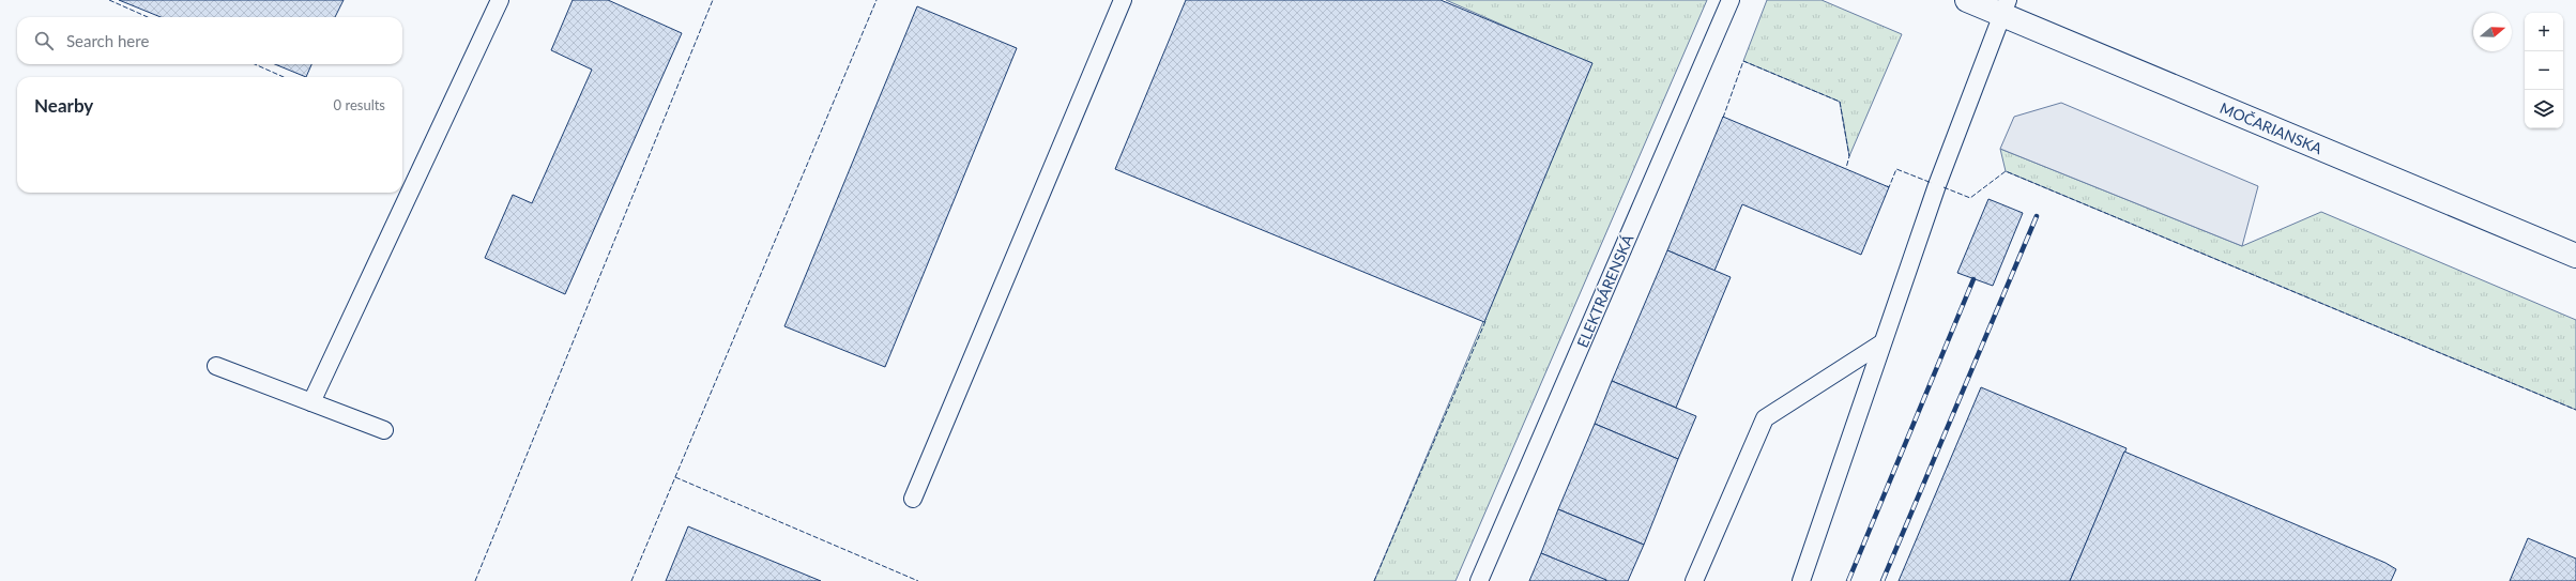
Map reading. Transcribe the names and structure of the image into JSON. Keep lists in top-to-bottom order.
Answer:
{
  "streets": {
    "main road": ["MOČARIANSKA"],
    "lane": ["ELEKTRÁRENSKÁ"]
  },
  "north": "right",
  "page": {
    "map_buttons": ["+", "−"],
    "search": "Search here",
    "heading": ["Nearby", "0 results"]
  }
}
